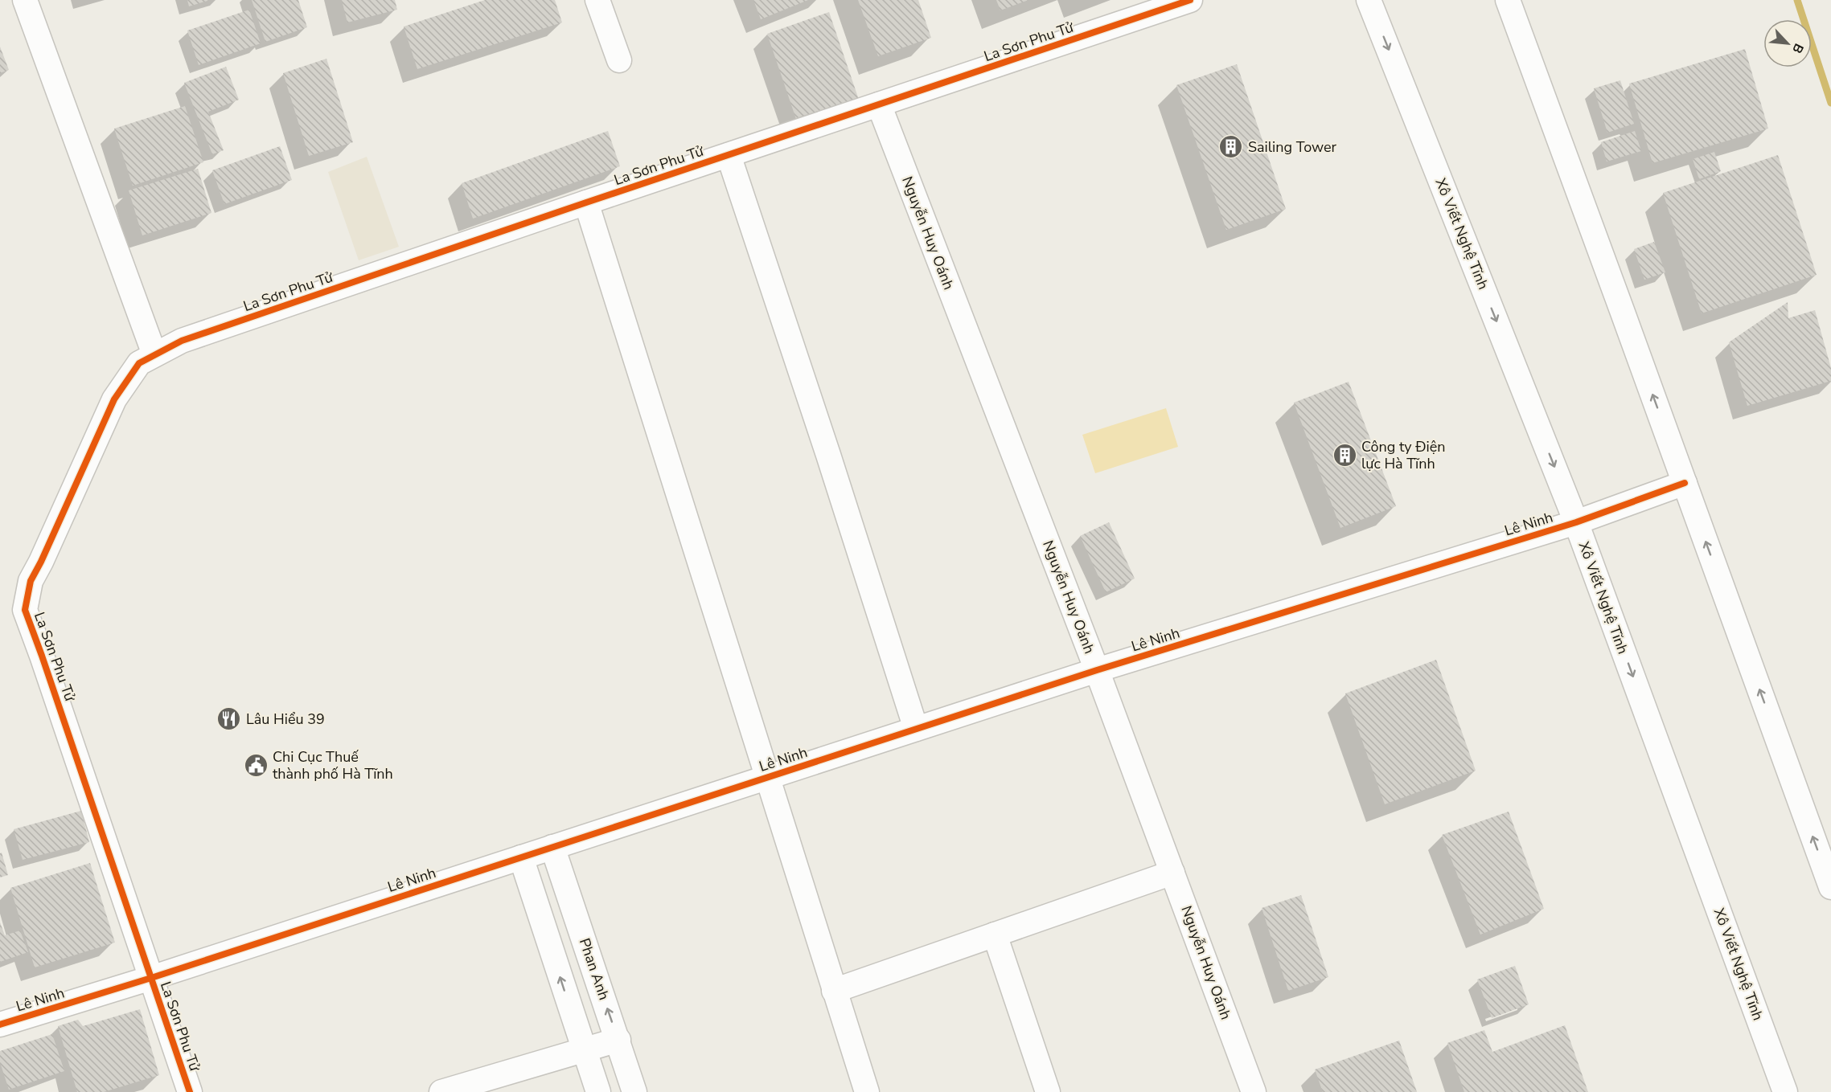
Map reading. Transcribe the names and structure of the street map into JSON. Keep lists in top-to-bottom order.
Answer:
{
  "streets": {
    "street": [
      "La Sơn Phu Tử",
      "Nguyễn Huy Oánh",
      "Xô Viết Nghệ Tĩnh",
      "Lê Ninh",
      "Phan Anh"
    ]
  },
  "crossings": [
    ["La Sơn Phu Tử", "Nguyễn Huy Oánh"],
    ["La Sơn Phu Tử", "Lê Ninh"],
    ["Nguyễn Huy Oánh", "Lê Ninh"],
    ["Xô Viết Nghệ Tĩnh", "Lê Ninh"],
    ["Lê Ninh", "Phan Anh"]
  ],
  "places": {
    "building": ["Sailing Tower", "Công ty Điện lực Hà Tĩnh"],
    "restaurant": ["Lâu Hiểu 39"],
    "public building": ["Chi Cục Thuế thành phố Hà Tĩnh"]
  },
  "north": "bottom right"
}
